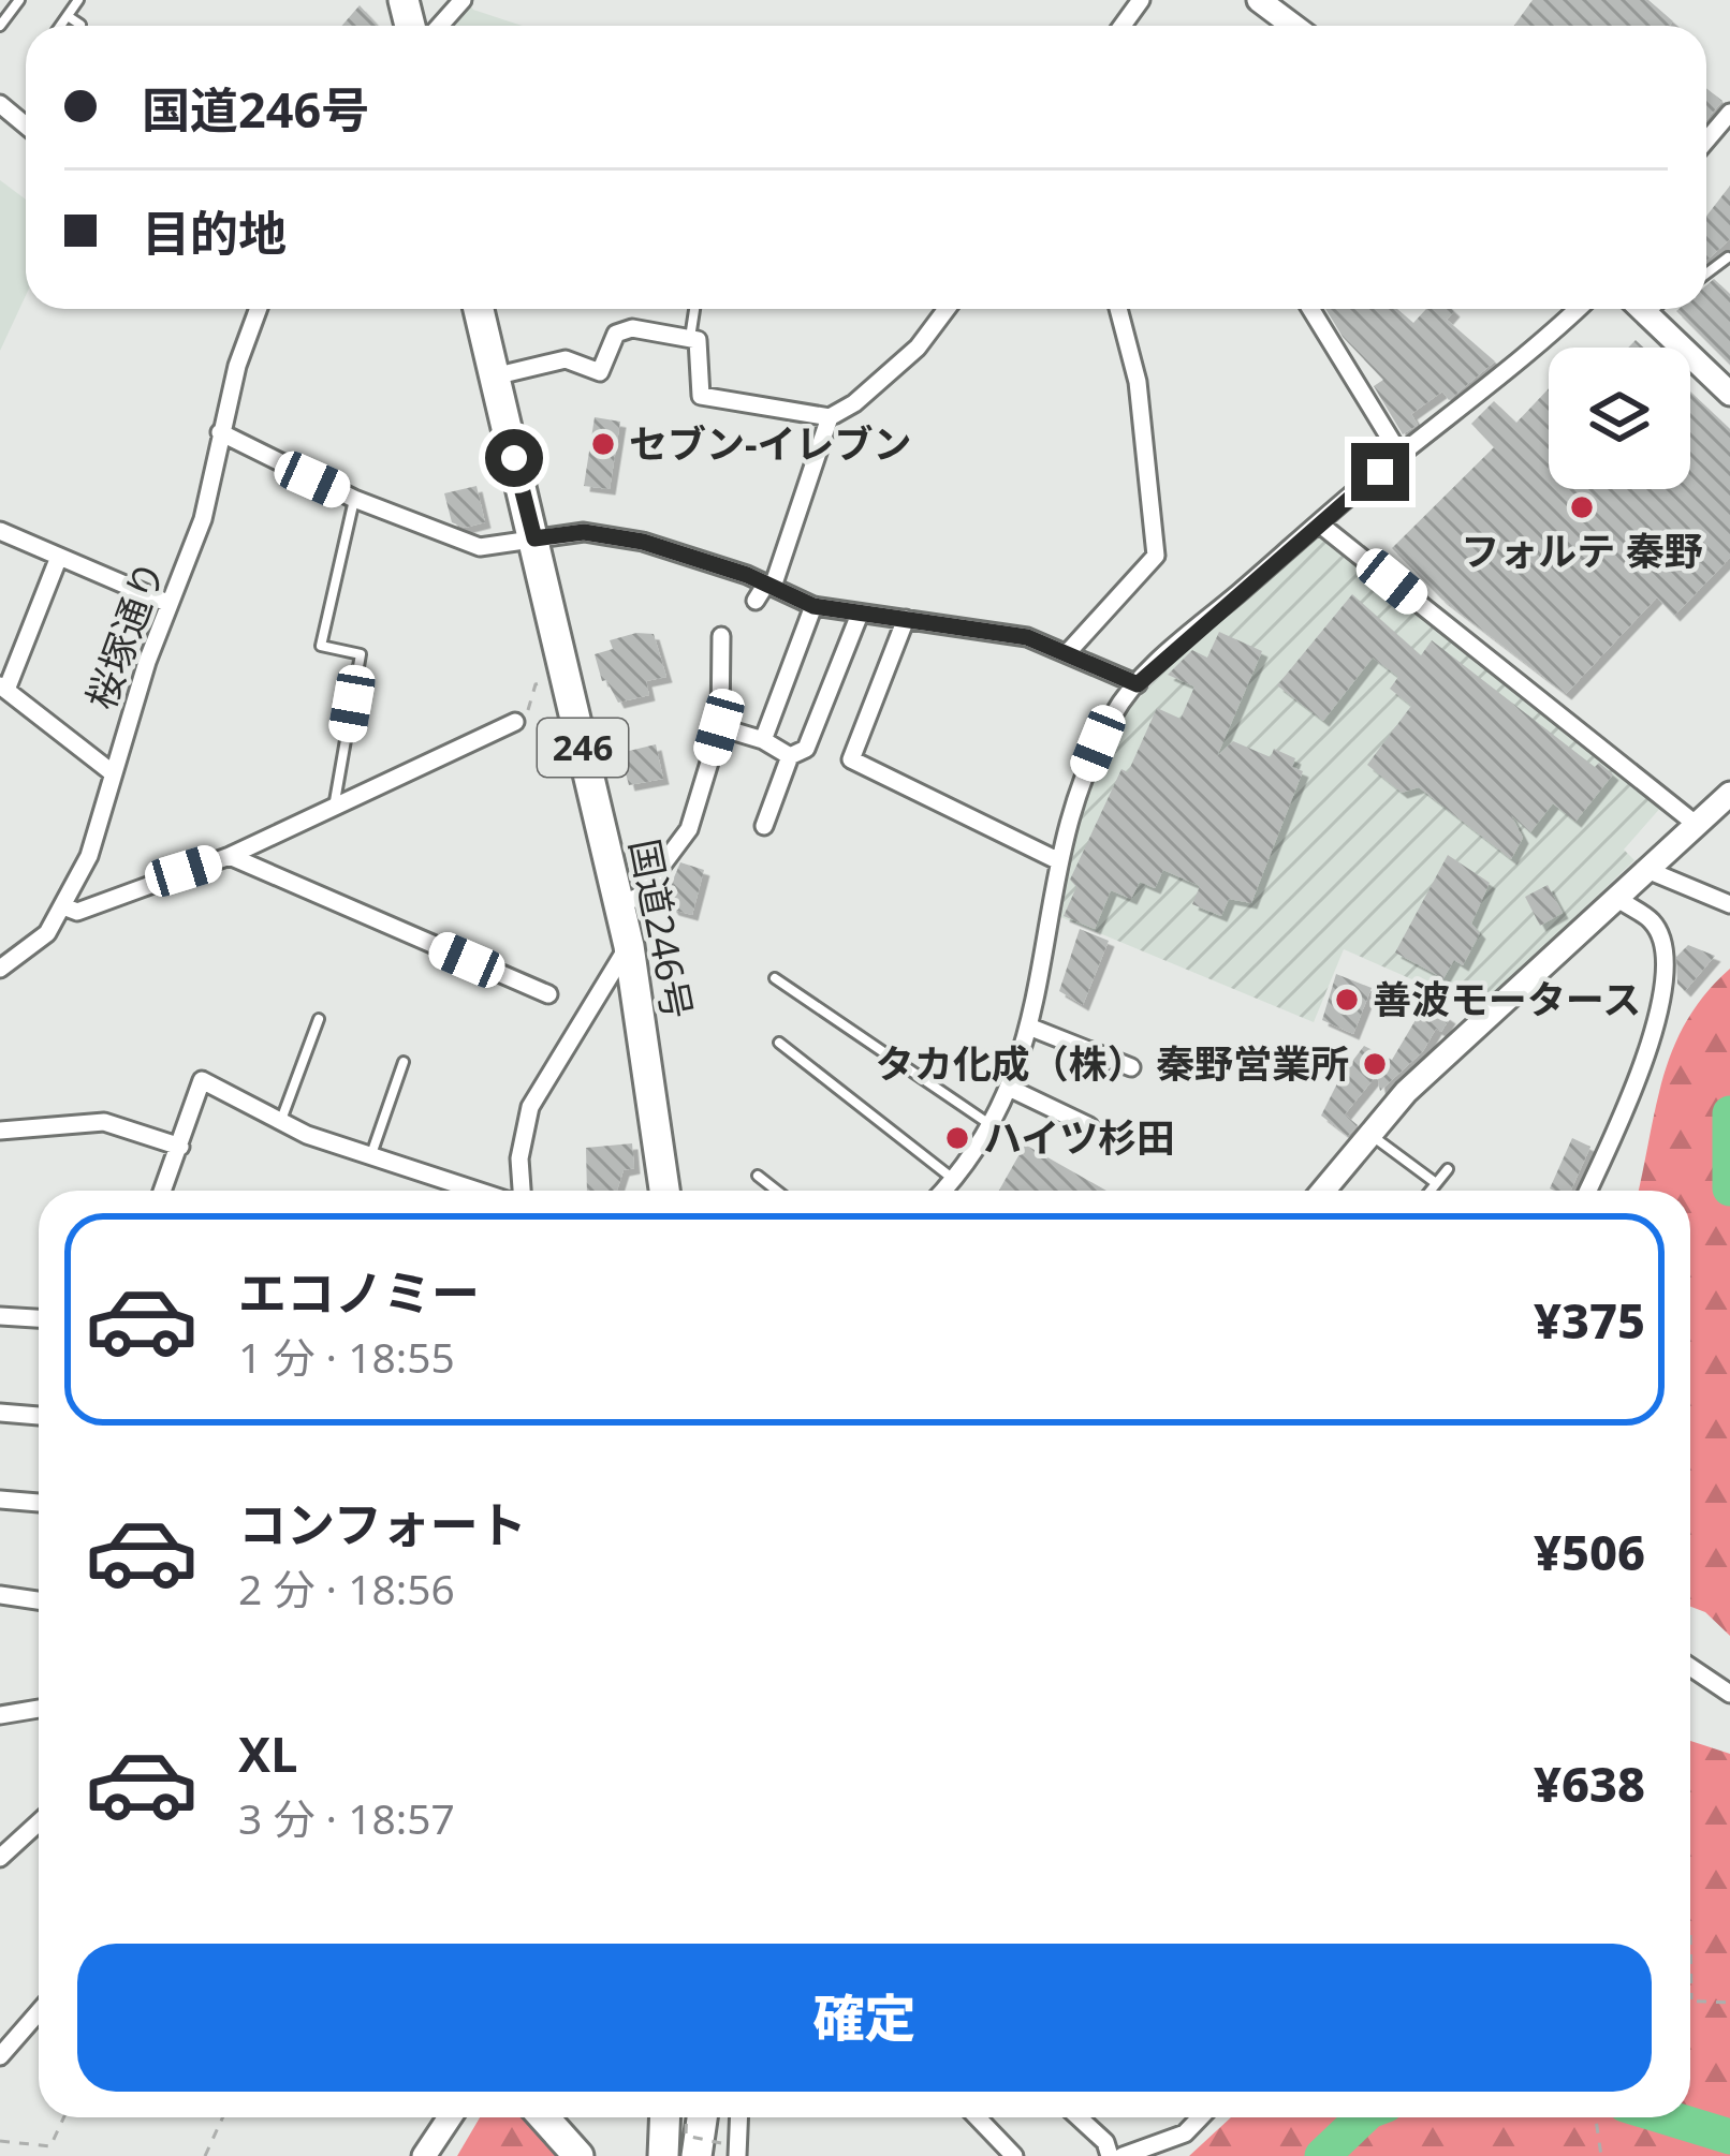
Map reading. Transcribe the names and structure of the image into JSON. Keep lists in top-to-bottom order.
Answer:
{
  "streets": {
    "highway": ["246", "国道246号"],
    "street": ["桜塚通り"]
  },
  "places": [
    "セブン-イレブン",
    "フォルテ 秦野",
    "善波モータース",
    "タカ化成（株） 秦野営業所",
    "ハイツ杉田"
  ],
  "page": {
    "banner": ["国道246号", "目的地"],
    "list": [
      {
        "name": "エコノミー",
        "note": "1 分 · 18:55",
        "value": "¥375"
      },
      {
        "name": "コンフォート",
        "note": "2 分 · 18:56",
        "value": "¥506"
      },
      {
        "name": "XL",
        "note": "3 分 · 18:57",
        "value": "¥638"
      }
    ],
    "buttons": "確定"
  }
}
